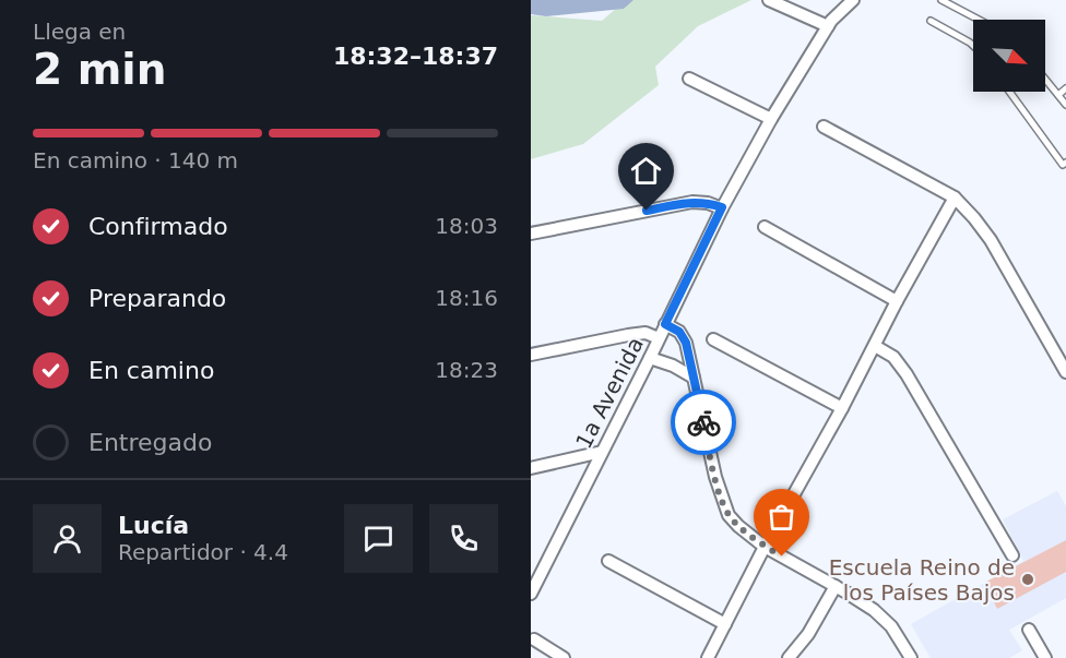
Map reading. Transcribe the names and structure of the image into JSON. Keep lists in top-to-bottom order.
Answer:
{
  "streets": {
    "street": ["1a Avenida"]
  },
  "places": ["Escuela Reino de los Países Bajos"],
  "north": "bottom right",
  "page": {
    "heading": ["2 min", "Llega en", "18:32–18:37"],
    "panel": ["Lucía", "Repartidor · 4.4"],
    "bar": "En camino · 140 m",
    "list": [
      ["Confirmado", "18:03"],
      ["Preparando", "18:16"],
      ["En camino", "18:23"],
      "Entregado"
    ]
  }
}
